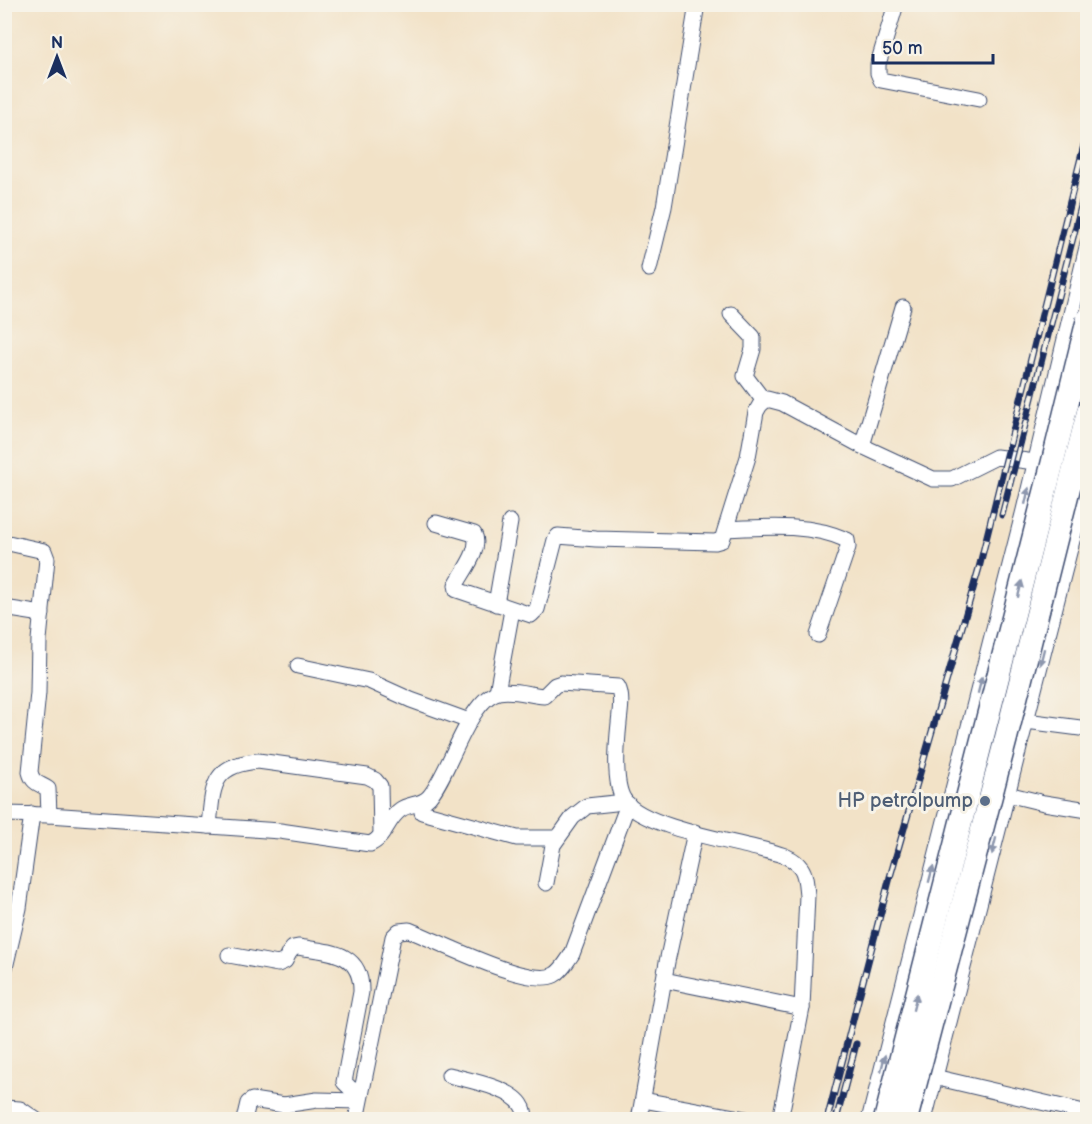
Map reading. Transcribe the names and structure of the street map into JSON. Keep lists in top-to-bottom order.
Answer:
{
  "places": ["HP petrolpump"],
  "scale_bar": "50 m",
  "north": "top"
}
